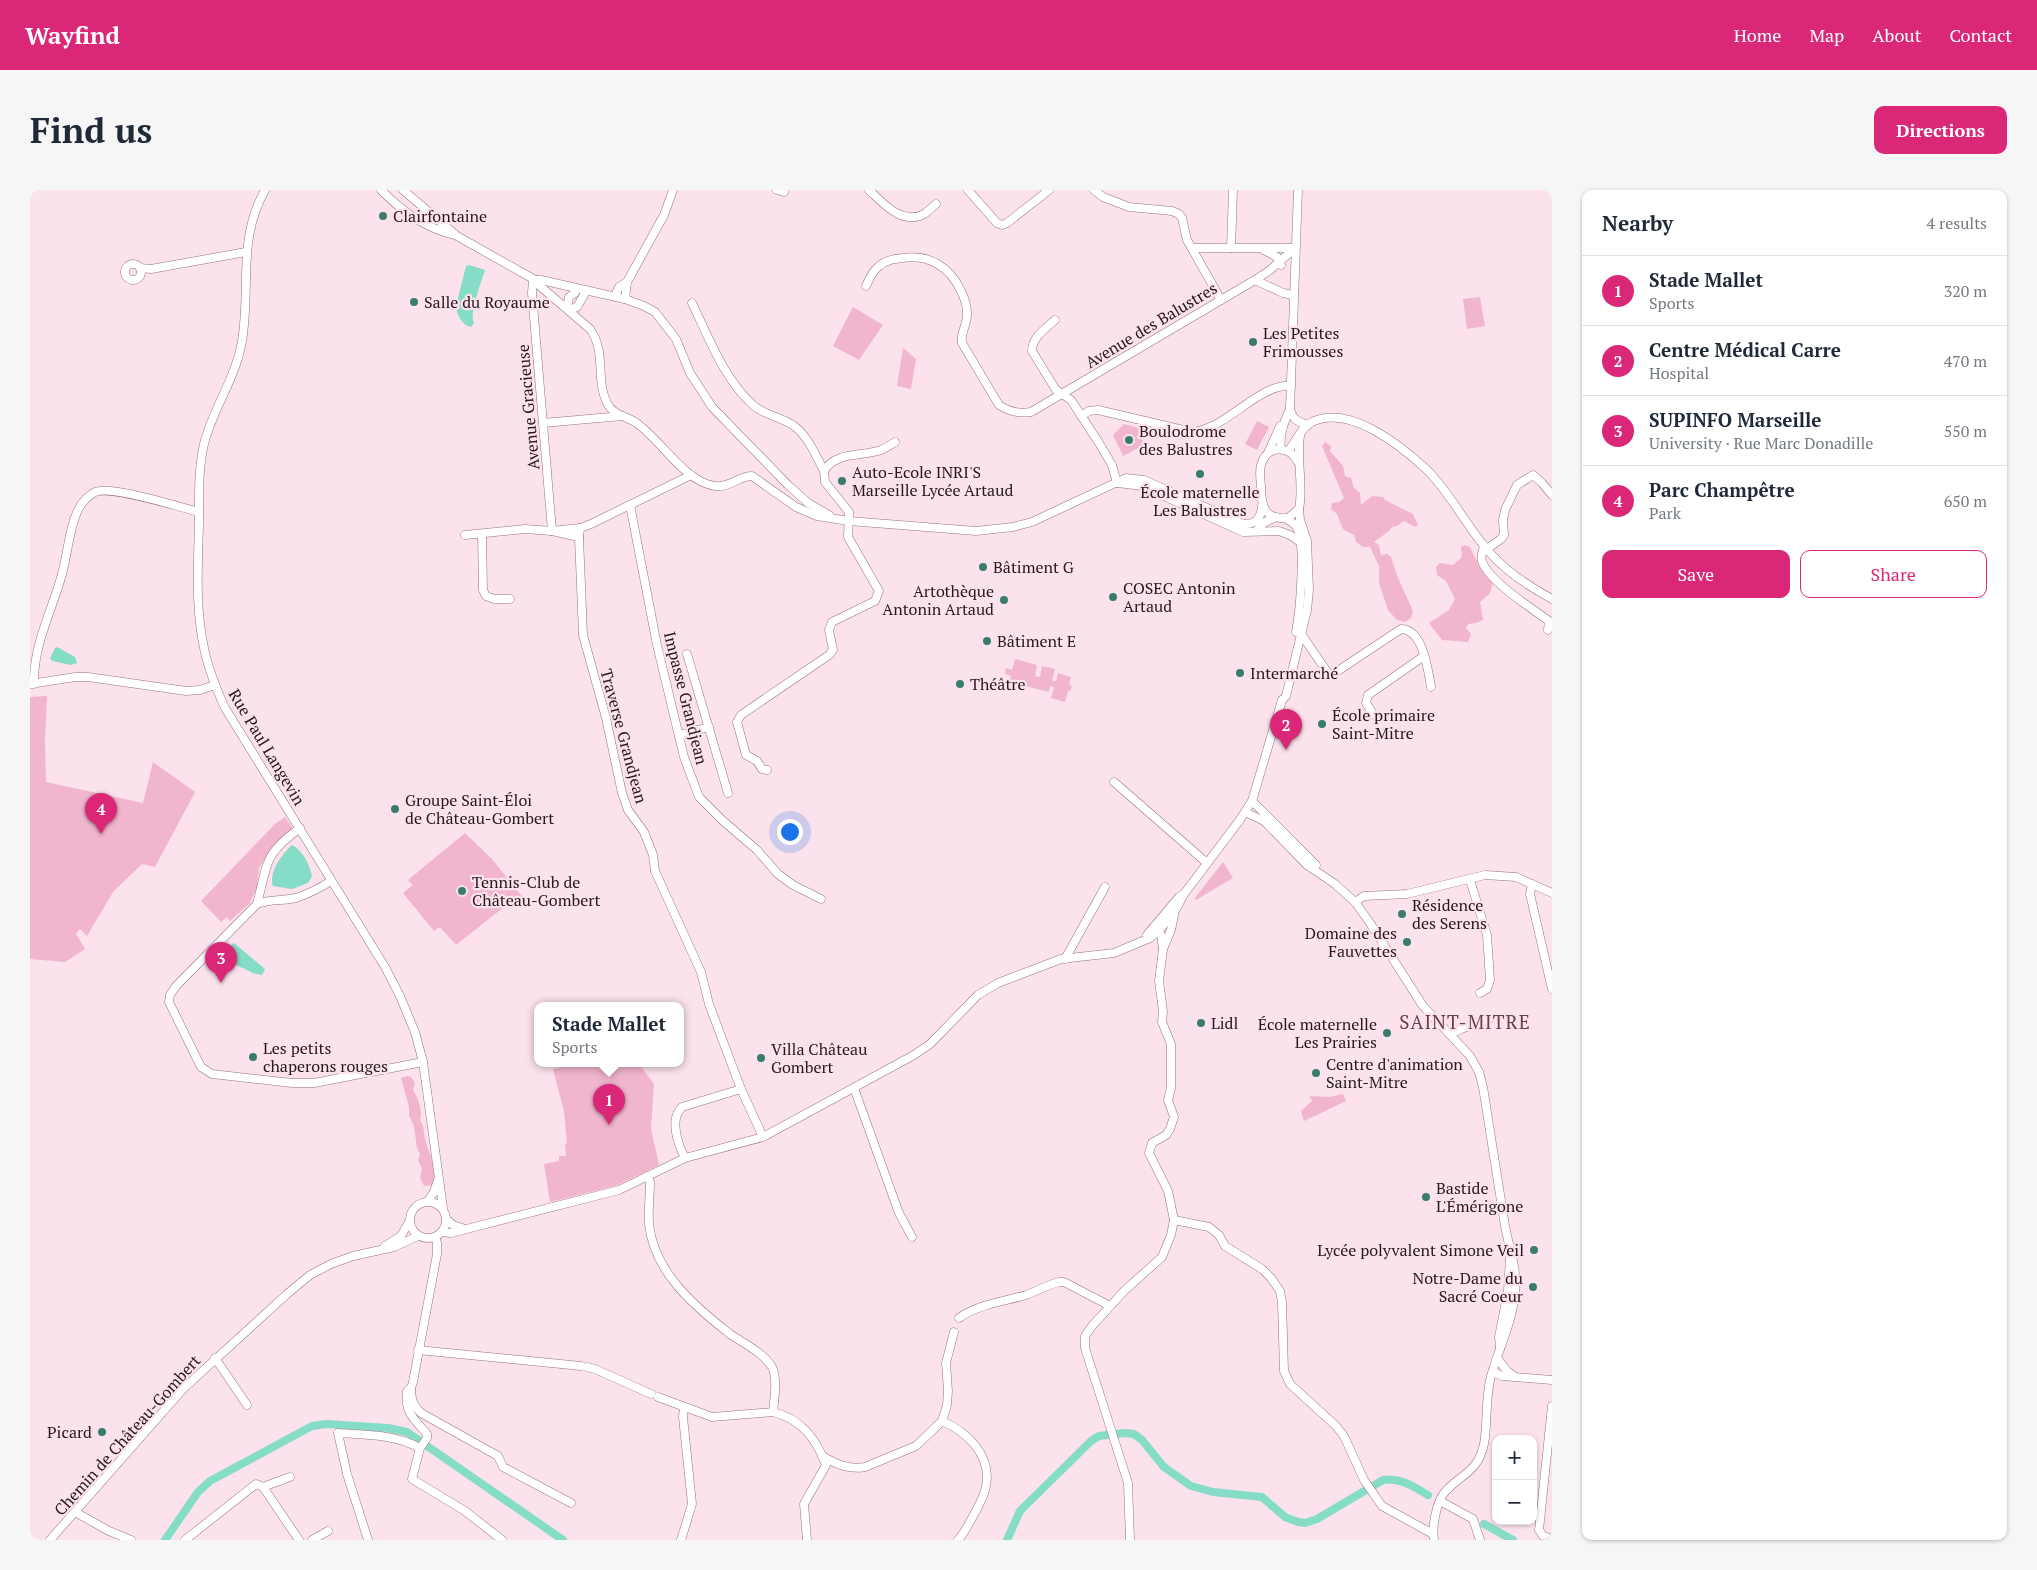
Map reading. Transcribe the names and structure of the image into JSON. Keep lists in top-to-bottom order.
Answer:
{
  "streets": {
    "street": [
      "Avenue des Balustres",
      "Avenue Gracieuse",
      "Impasse Grandjean",
      "Traverse Grandjean",
      "Rue Paul Langevin",
      "Chemin de Château-Gombert"
    ]
  },
  "crossings": [
    ["Rue Paul Langevin", "Chemin de Château-Gombert"]
  ],
  "districts": ["SAINT-MITRE"],
  "places": [
    "Clairfontaine",
    "Salle du Royaume",
    "Les Petites Frimousses",
    "Boulodrome des Balustres",
    "École maternelle Les Balustres",
    "Auto-Ecole INRI'S Marseille Lycée Artaud",
    "Bâtiment G",
    "COSEC Antonin Artaud",
    "Artothèque Antonin Artaud",
    "Bâtiment E",
    "Intermarché",
    "Théâtre",
    "École primaire Saint-Mitre",
    "Groupe Saint-Éloi de Château-Gombert",
    "Tennis-Club de Château-Gombert",
    "Résidence des Serens",
    "Domaine des Fauvettes",
    "Lidl",
    "École maternelle Les Prairies",
    "Les petits chaperons rouges",
    "Villa Château Gombert",
    "Centre d'animation Saint-Mitre",
    "Bastide L'Émérigone",
    "Lycée polyvalent Simone Veil",
    "Notre-Dame du Sacré Coeur",
    "Picard"
  ],
  "page": {
    "header": "Wayfind",
    "nav": [
      "Home",
      "Map",
      "About",
      "Contact"
    ],
    "buttons": [
      "Directions",
      ["Save", "Share"]
    ],
    "title": "Find us",
    "heading": ["Nearby", "4 results"],
    "list": [
      {
        "mark": "1",
        "name": "Stade Mallet",
        "note": "Sports",
        "value": "320 m"
      },
      {
        "mark": "2",
        "name": "Centre Médical Carre",
        "note": "Hospital",
        "value": "470 m"
      },
      {
        "mark": "3",
        "name": "SUPINFO Marseille",
        "note": "University · Rue Marc Donadille",
        "value": "550 m"
      },
      {
        "mark": "4",
        "name": "Parc Champêtre",
        "note": "Park",
        "value": "650 m"
      }
    ],
    "pins": [
      "2",
      "4",
      "3",
      "1"
    ],
    "popup": ["Stade Mallet", "Sports"],
    "map_buttons": ["+", "−"]
  }
}
